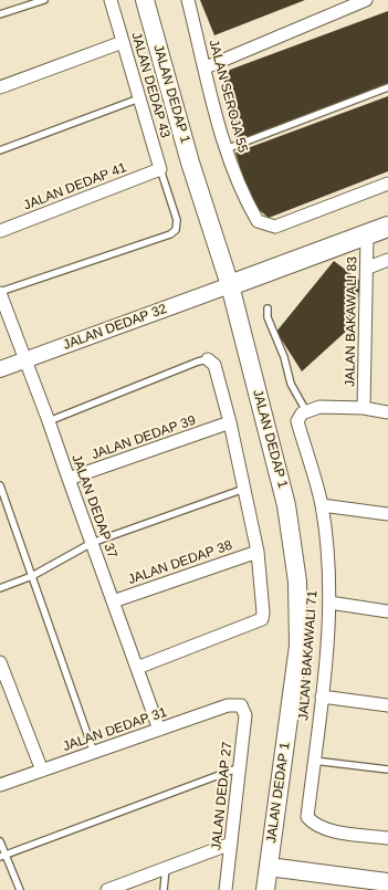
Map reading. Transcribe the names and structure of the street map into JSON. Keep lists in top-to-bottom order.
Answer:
{
  "streets": {
    "main road": ["JALAN DEDAP 1"],
    "street": [
      "JALAN DEDAP 43",
      "JALAN SEROJA 55",
      "JALAN DEDAP 41",
      "JALAN BAKAWALI 83",
      "JALAN DEDAP 32",
      "JALAN DEDAP 39",
      "JALAN DEDAP 37",
      "JALAN DEDAP 38",
      "JALAN BAKAWALI 71",
      "JALAN DEDAP 31",
      "JALAN DEDAP 27"
    ]
  },
  "crossings": [
    ["JALAN DEDAP 43", "JALAN DEDAP 41"],
    ["JALAN DEDAP 43", "JALAN DEDAP 37"],
    ["JALAN DEDAP 1", "JALAN DEDAP 32"],
    ["JALAN DEDAP 32", "JALAN DEDAP 37"],
    ["JALAN DEDAP 39", "JALAN DEDAP 37"],
    ["JALAN DEDAP 37", "JALAN DEDAP 38"],
    ["JALAN DEDAP 37", "JALAN DEDAP 31"],
    ["JALAN DEDAP 31", "JALAN DEDAP 27"]
  ]
}
